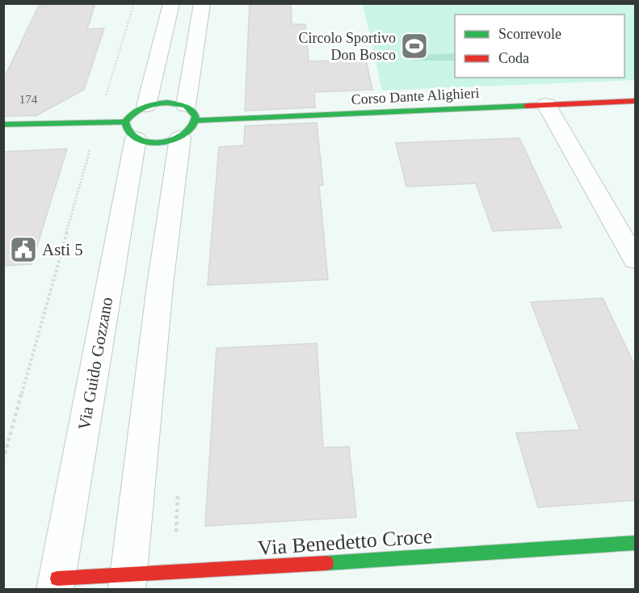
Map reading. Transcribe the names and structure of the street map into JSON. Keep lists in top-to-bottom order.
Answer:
{
  "streets": {
    "street": ["Corso Dante Alighieri", "Via Guido Gozzano", "Via Benedetto Croce"]
  },
  "crossings": [
    ["Corso Dante Alighieri", "Via Guido Gozzano"],
    ["Via Guido Gozzano", "Via Benedetto Croce"]
  ],
  "places": {
    "sports": ["Circolo Sportivo Don Bosco"],
    "public building": ["Asti 5"]
  },
  "house_numbers": ["174"],
  "legend": ["Scorrevole", "Coda"]
}
